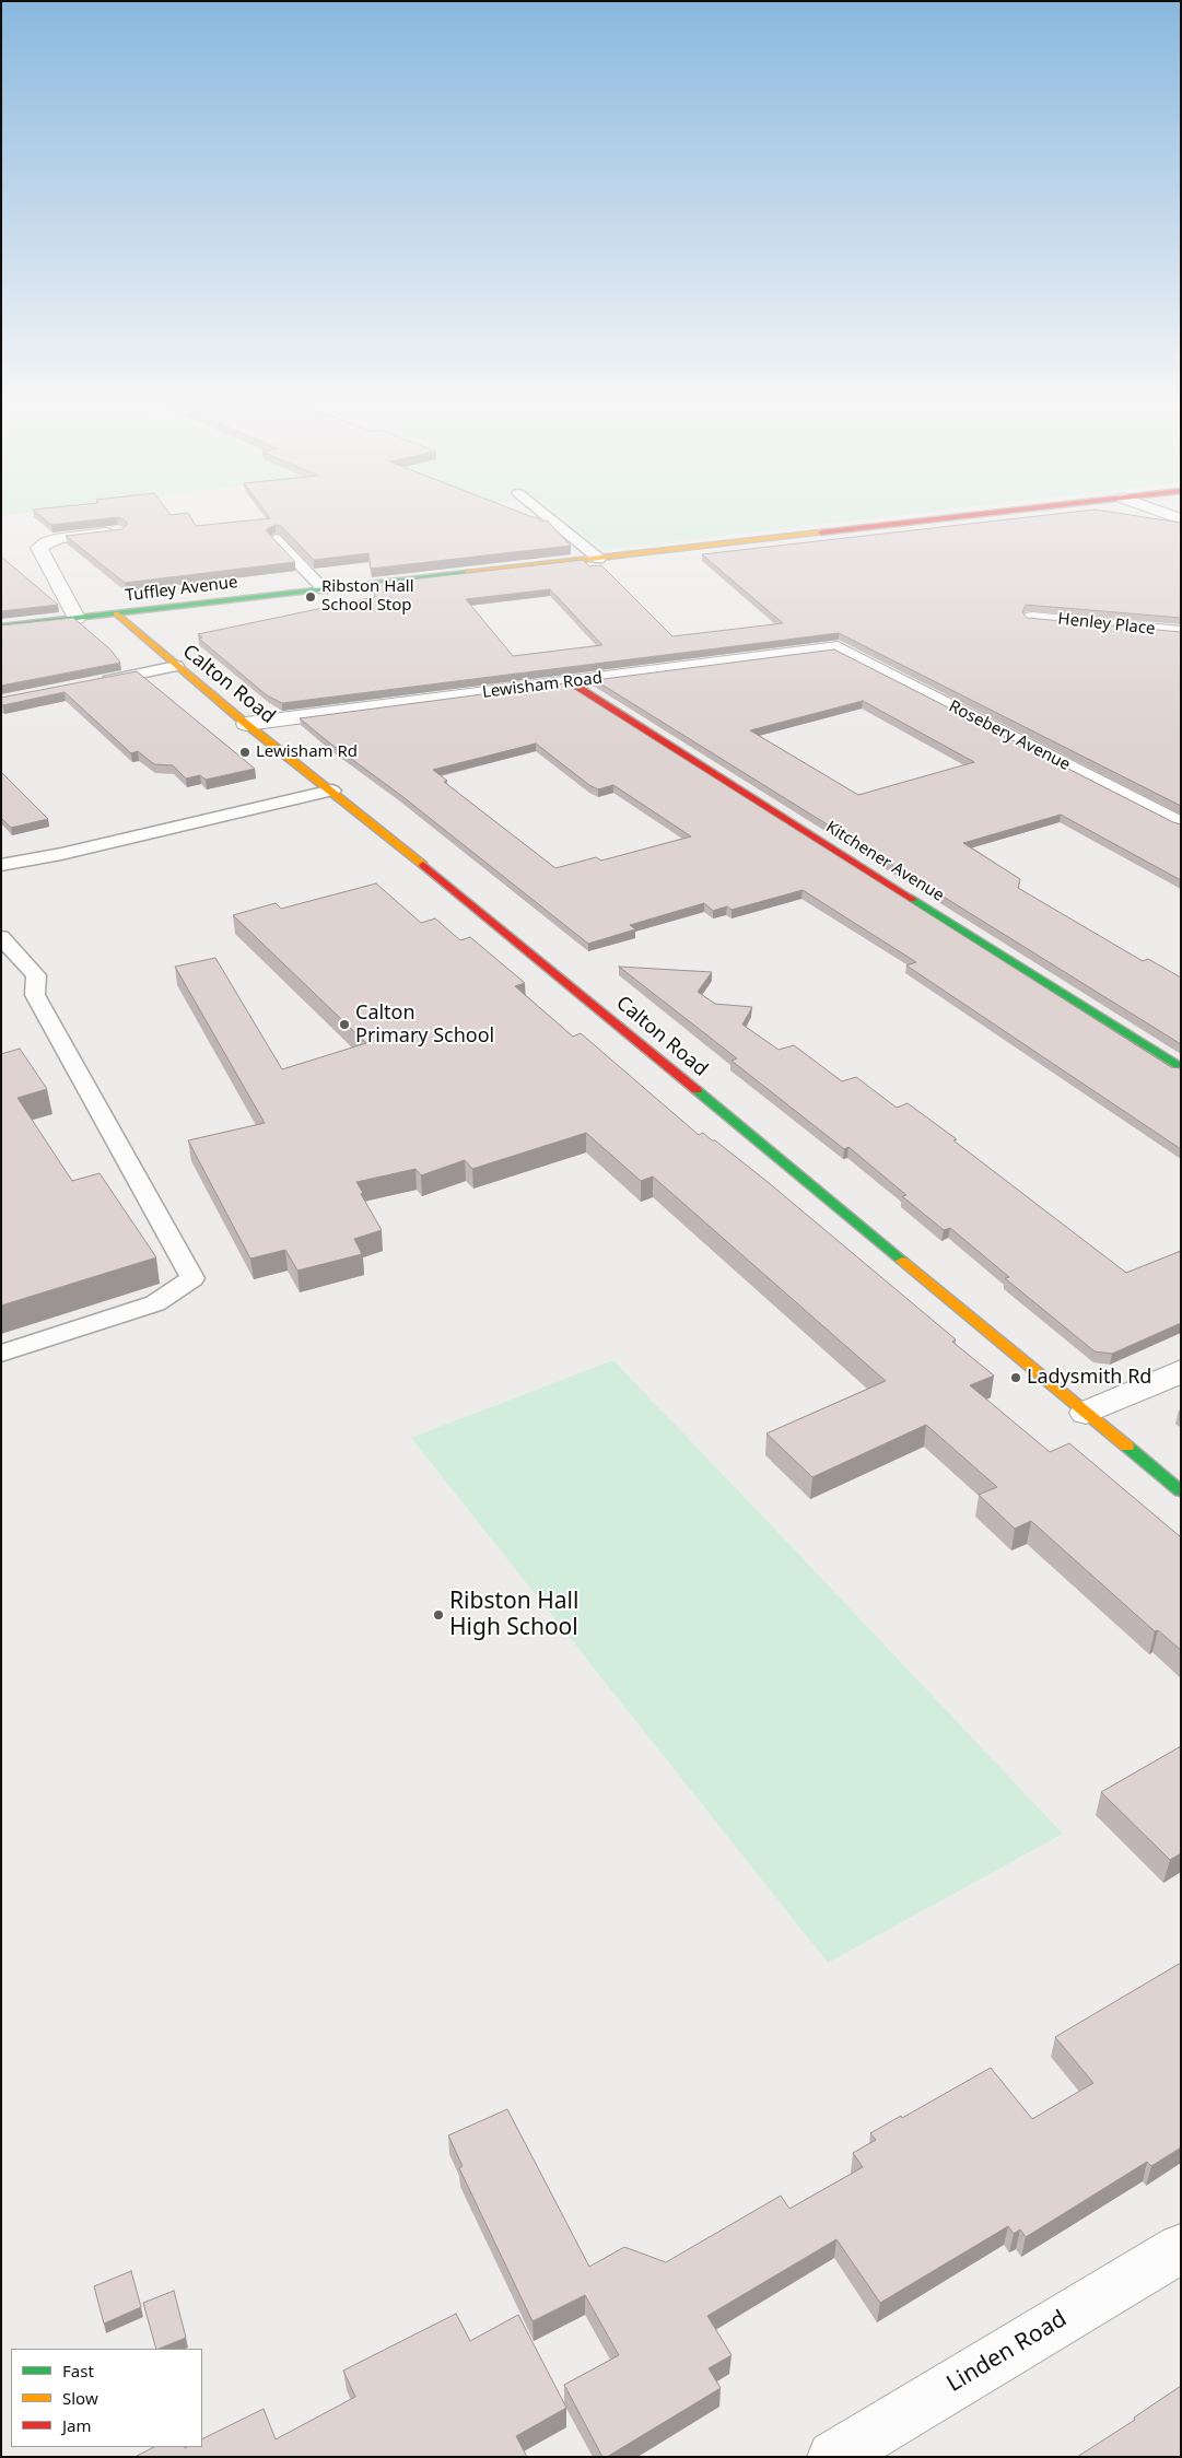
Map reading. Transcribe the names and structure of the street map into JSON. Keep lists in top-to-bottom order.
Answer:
{
  "streets": {
    "street": [
      "Tuffley Avenue",
      "Henley Place",
      "Calton Road",
      "Lewisham Road",
      "Rosebery Avenue",
      "Kitchener Avenue",
      "Linden Road"
    ]
  },
  "crossings": [
    ["Tuffley Avenue", "Calton Road"],
    ["Calton Road", "Lewisham Road"],
    ["Lewisham Road", "Rosebery Avenue"],
    ["Lewisham Road", "Kitchener Avenue"]
  ],
  "places": [
    "Ribston Hall School Stop",
    "Lewisham Rd",
    "Calton Primary School",
    "Ladysmith Rd",
    "Ribston Hall High School"
  ],
  "legend": ["Fast", "Slow", "Jam"]
}
